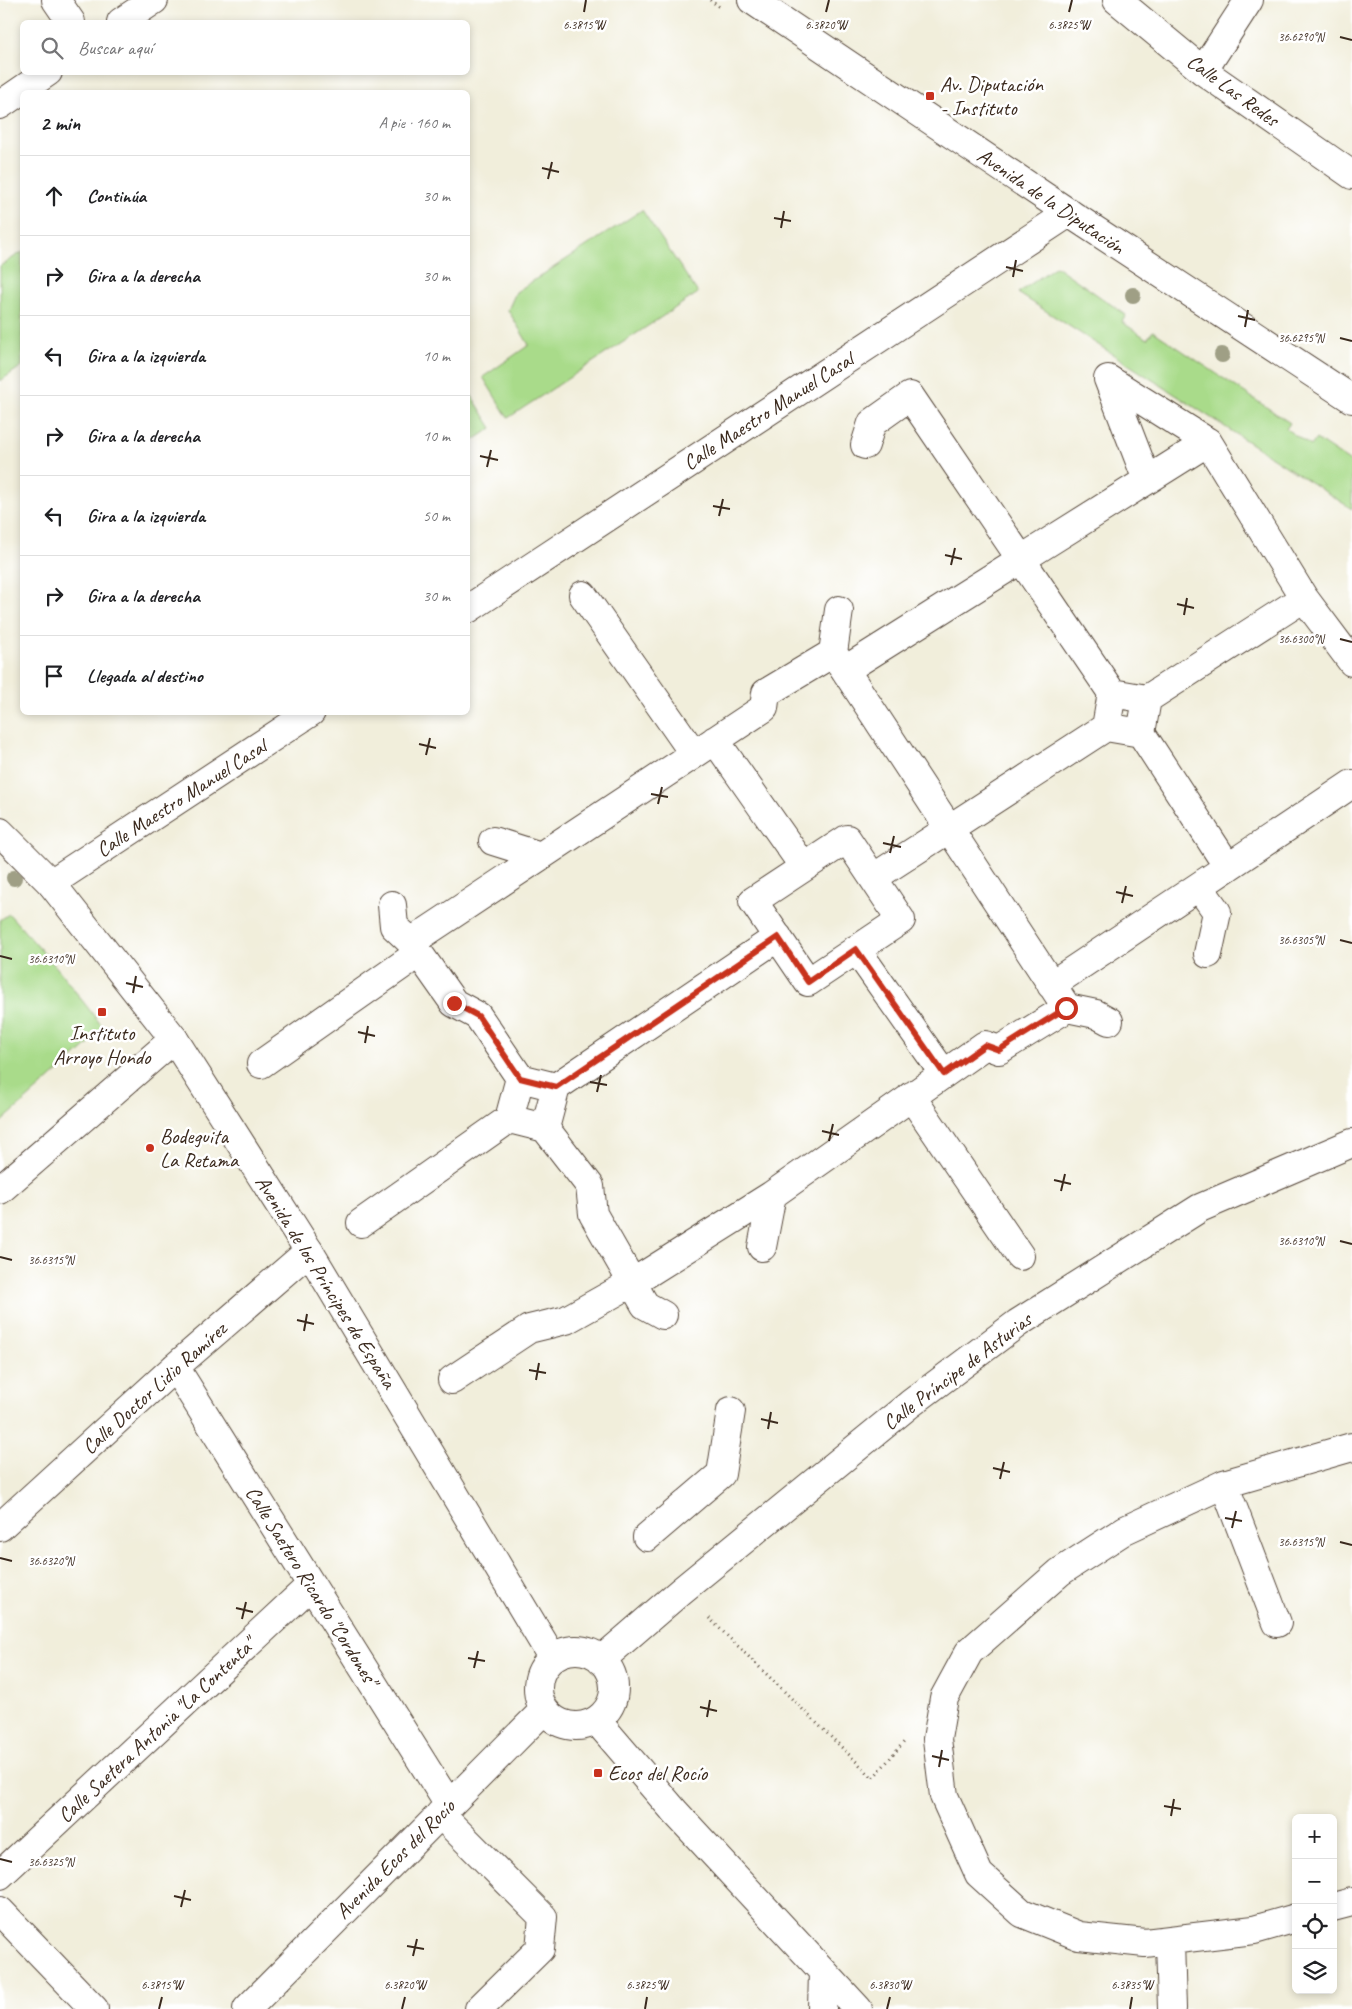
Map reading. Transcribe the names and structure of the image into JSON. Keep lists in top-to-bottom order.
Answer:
{
  "streets": {
    "street": [
      "Calle Las Redes",
      "Avenida de la Diputación",
      "Calle Maestro Manuel Casal",
      "Avenida de los Príncipes de España",
      "Calle Príncipe de Asturias",
      "Calle Doctor Lidio Ramírez",
      "Calle Saetero Ricardo \"Cordones\"",
      "Calle Saetera Antonia \"La Contenta\"",
      "Avenida Ecos del Rocío"
    ]
  },
  "crossings": [
    ["Avenida de la Diputación", "Calle Maestro Manuel Casal"],
    ["Calle Maestro Manuel Casal", "Avenida de los Príncipes de España"],
    ["Avenida de los Príncipes de España", "Calle Príncipe de Asturias"],
    ["Avenida de los Príncipes de España", "Calle Doctor Lidio Ramírez"],
    ["Avenida de los Príncipes de España", "Avenida Ecos del Rocío"],
    ["Calle Príncipe de Asturias", "Avenida Ecos del Rocío"],
    ["Calle Doctor Lidio Ramírez", "Calle Saetero Ricardo \"Cordones\""],
    ["Calle Saetero Ricardo \"Cordones\"", "Calle Saetera Antonia \"La Contenta\""],
    ["Calle Saetero Ricardo \"Cordones\"", "Avenida Ecos del Rocío"]
  ],
  "places": {
    "transit": ["Av. Diputación - Instituto", "Instituto Arroyo Hondo", "Ecos del Rocío"],
    "other": ["Bodeguita La Retama"]
  },
  "page": {
    "search": "Buscar aquí",
    "heading": ["2 min", "A pie · 160 m"],
    "list": [
      ["Continúa", "30 m"],
      ["Gira a la derecha", "30 m"],
      ["Gira a la izquierda", "10 m"],
      ["Gira a la derecha", "10 m"],
      ["Gira a la izquierda", "50 m"],
      ["Gira a la derecha", "30 m"],
      "Llegada al destino"
    ],
    "map_buttons": ["+", "−"]
  },
  "coordinates": [
    "6.3815°W",
    "6.3820°W",
    "6.3825°W",
    "36.6290°N",
    "36.6295°N",
    "36.6300°N",
    "36.6305°N",
    "36.6310°N",
    "36.6315°N",
    "36.6320°N",
    "36.6325°N",
    "6.3830°W",
    "6.3835°W"
  ]
}
